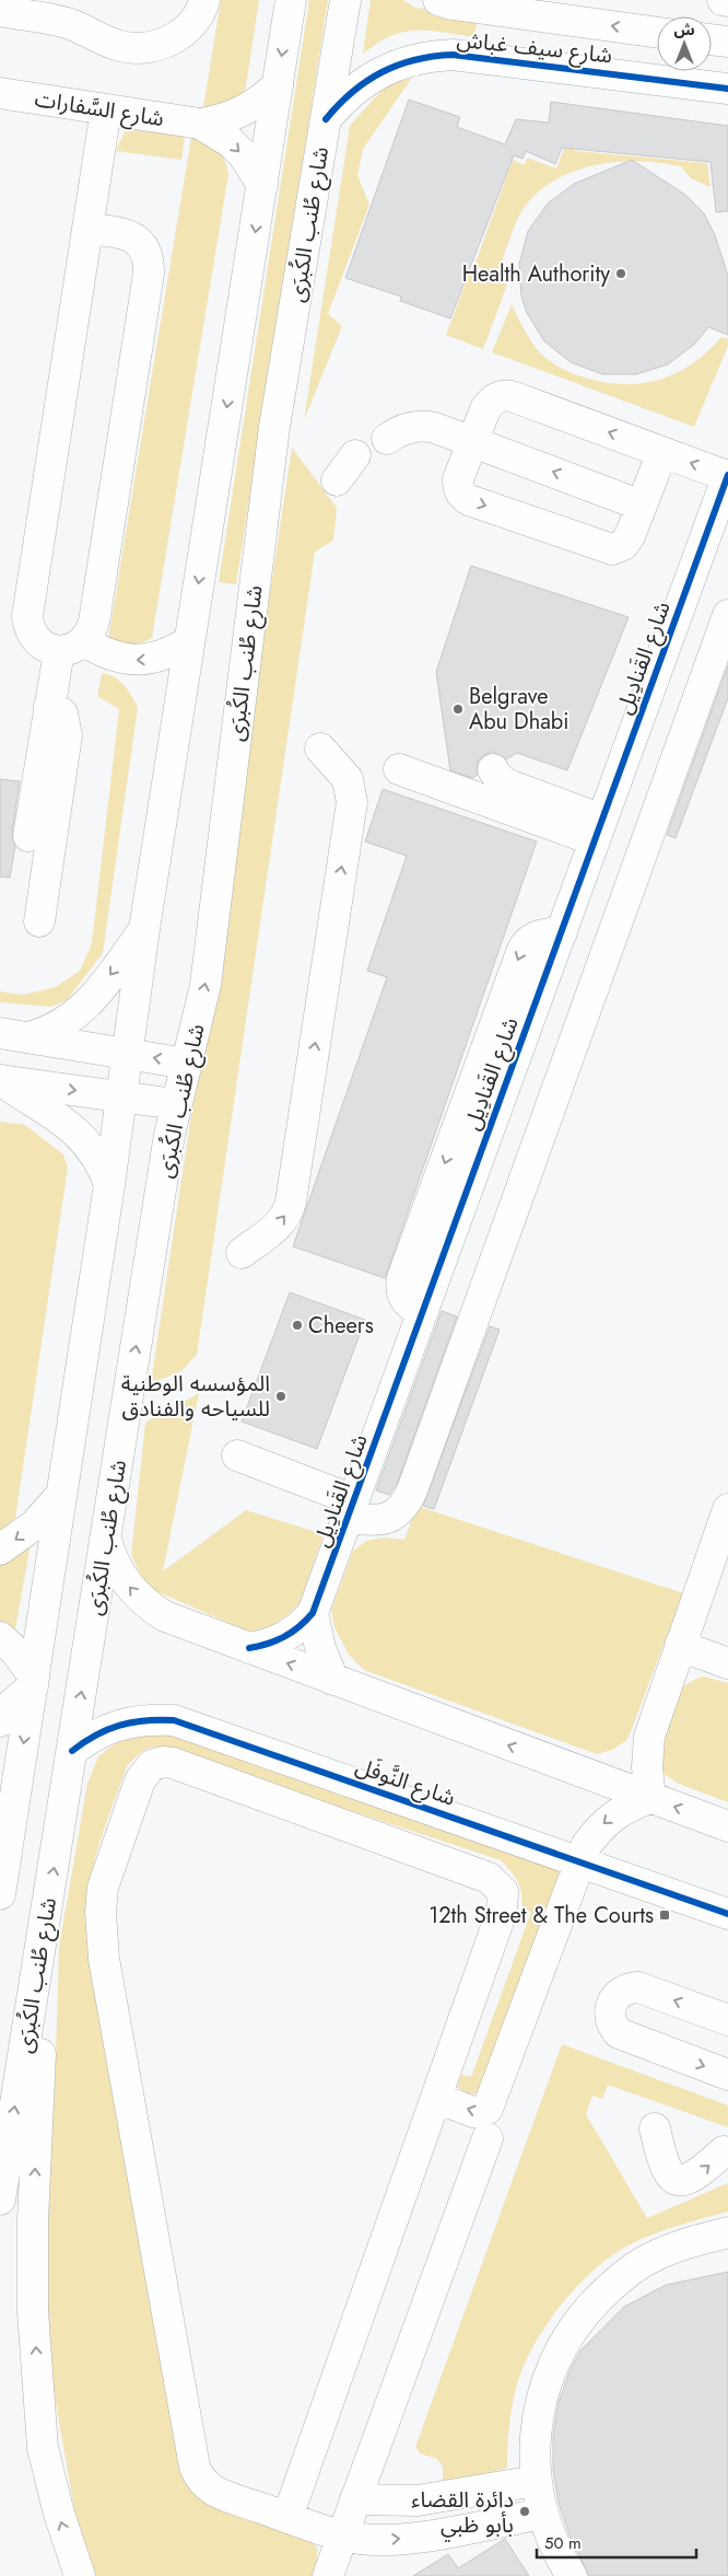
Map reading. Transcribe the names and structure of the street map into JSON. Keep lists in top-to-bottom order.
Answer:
{
  "streets": {
    "main road": [
      "شارع سيف غباش",
      "شارع السَّفارات",
      "شارع طُنب الكُبرَى",
      "شارع القَنادِيل",
      "شارع النَّوفَل"
    ]
  },
  "crossings": [
    ["شارع سيف غباش", "شارع طُنب الكُبرَى"],
    ["شارع طُنب الكُبرَى", "شارع النَّوفَل"]
  ],
  "places": {
    "other": [
      "Health Authority",
      "Belgrave Abu Dhabi",
      "Cheers",
      "المؤسسه الوطنية للسياحه والفنادق",
      "دائرة القضاء بأبو ظبي"
    ],
    "transit": ["12th Street & The Courts"]
  },
  "scale_bar": "50 m",
  "north": "top"
}
